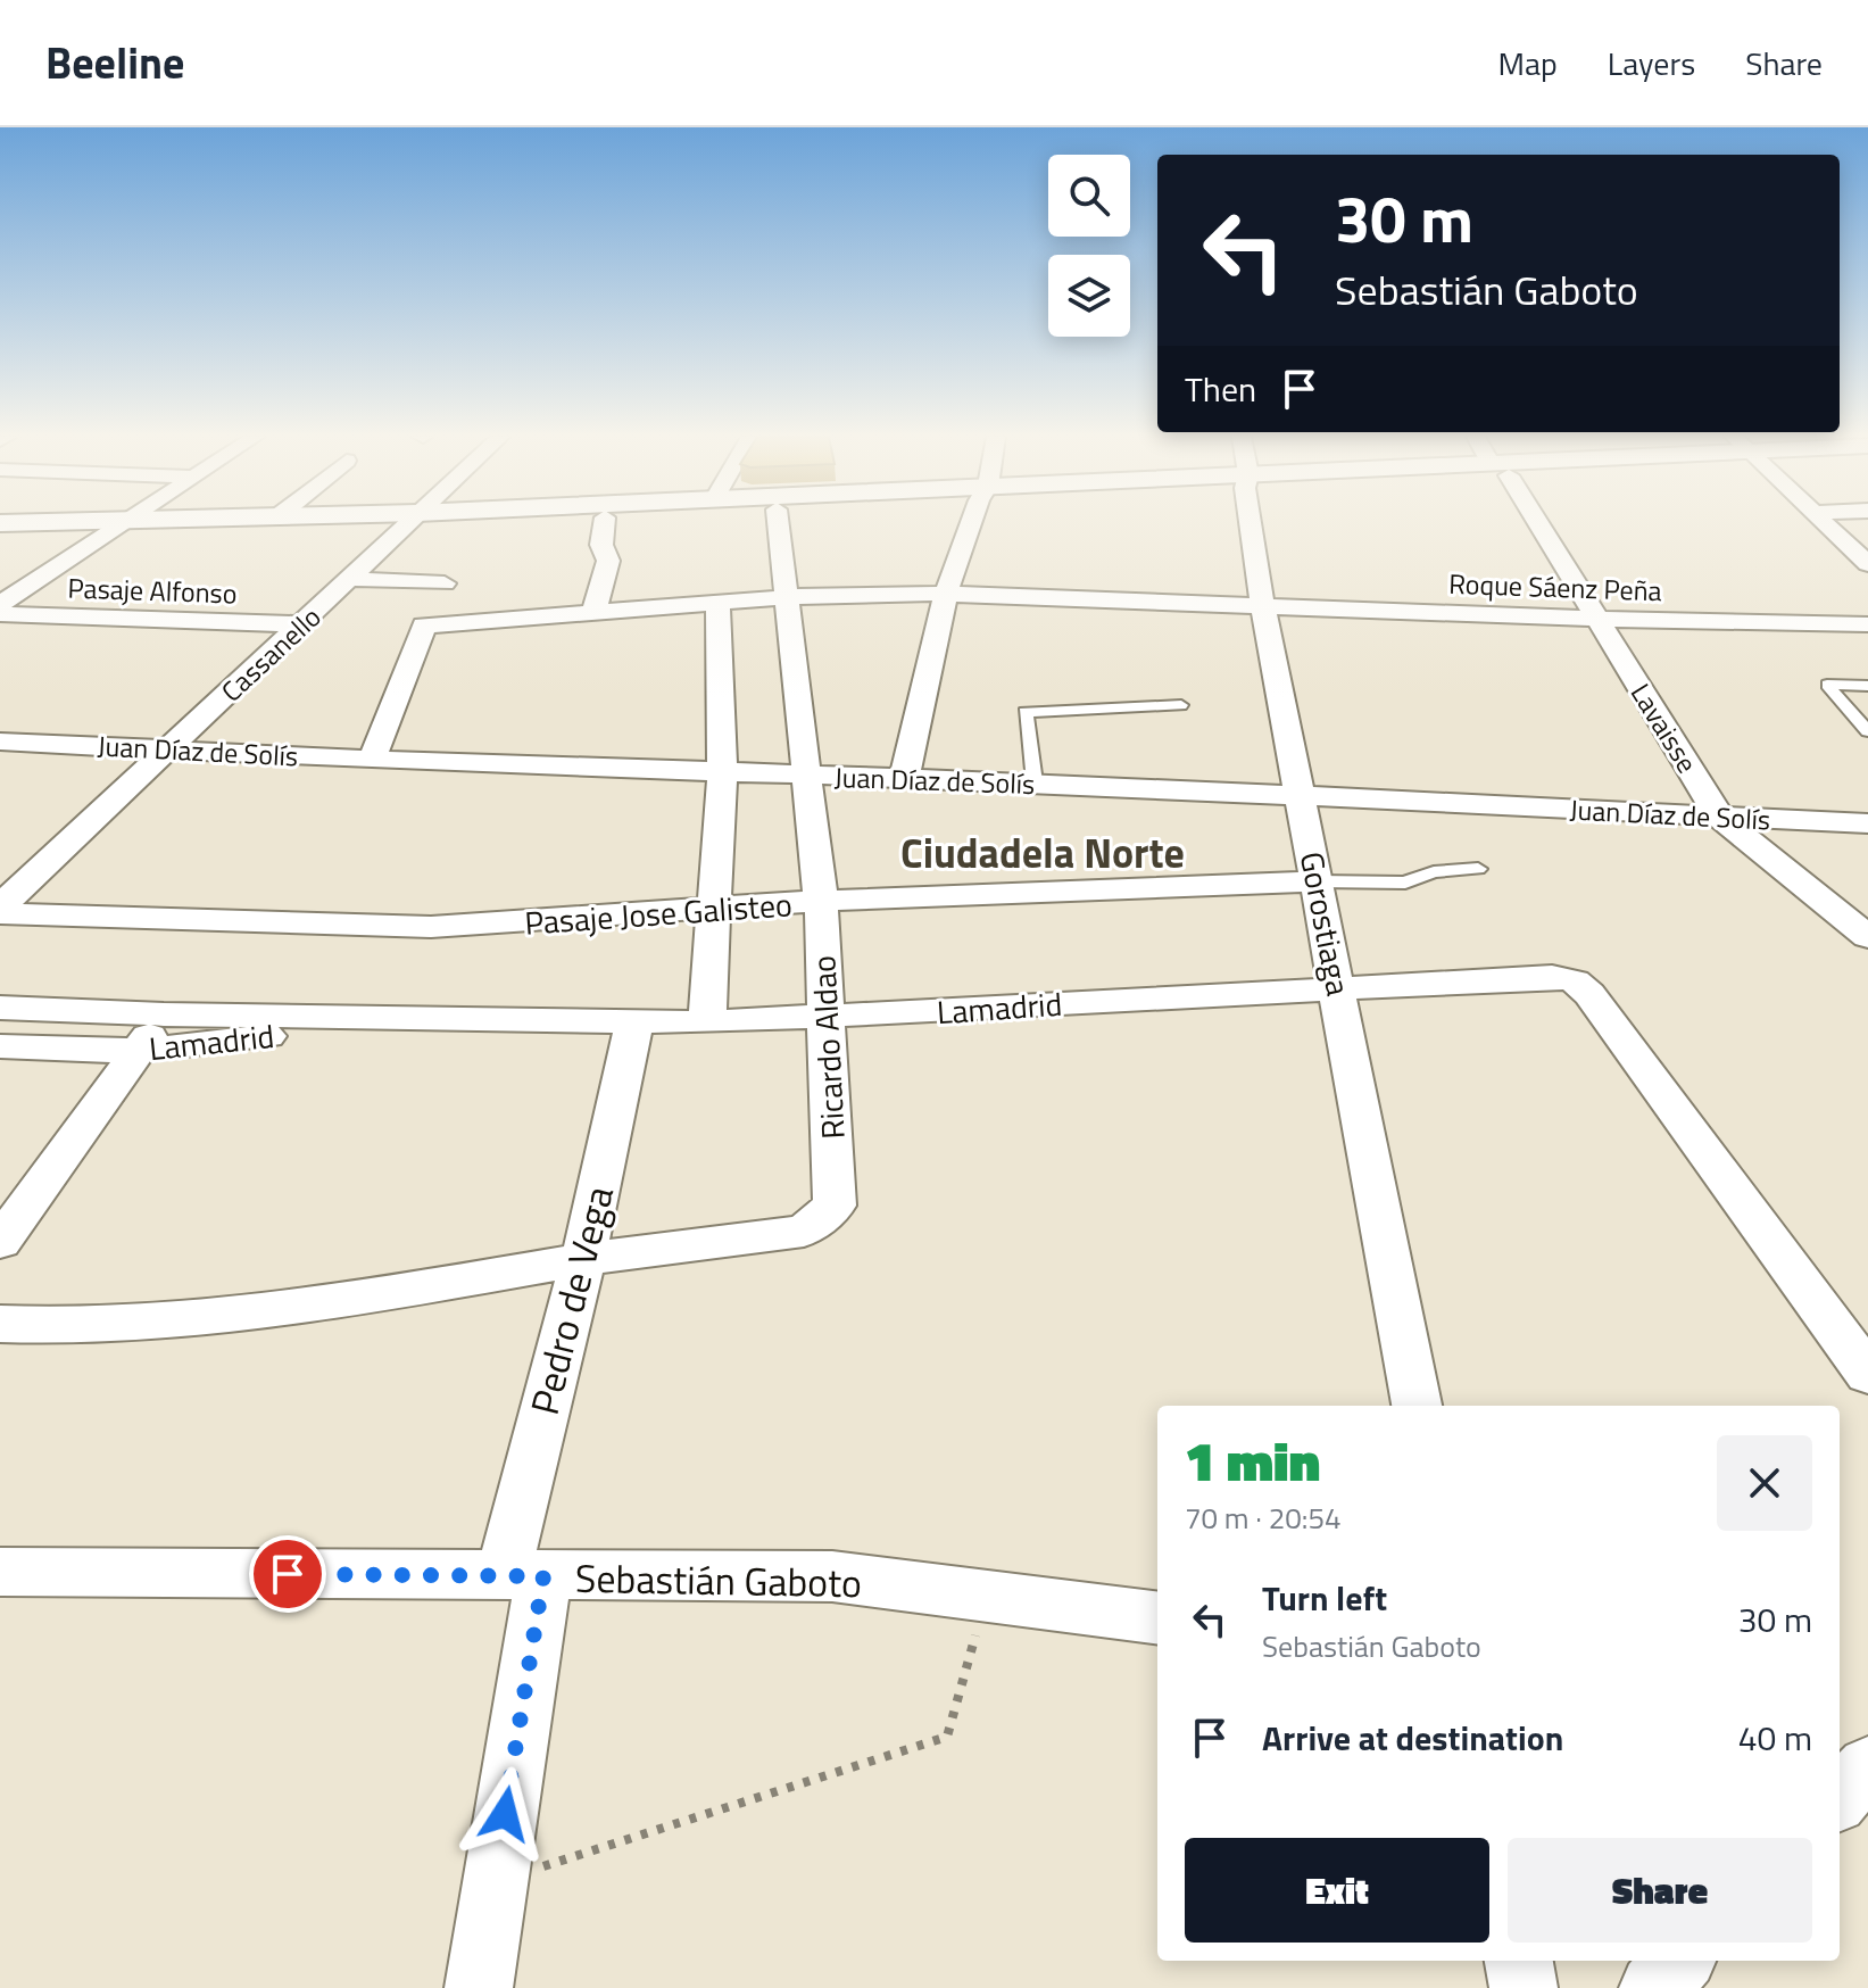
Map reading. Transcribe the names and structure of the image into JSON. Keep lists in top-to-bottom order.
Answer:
{
  "streets": {
    "street": [
      "Roque Sáenz Peña",
      "Pasaje Alfonso",
      "Cassanello",
      "Lavaisse",
      "Juan Díaz de Solís",
      "Pasaje Jose Galisteo",
      "Gorostiaga",
      "Lamadrid",
      "Ricardo Aldao",
      "Pedro de Vega",
      "Sebastián Gaboto"
    ]
  },
  "crossings": [
    ["Roque Sáenz Peña", "Lavaisse"],
    ["Roque Sáenz Peña", "Juan Díaz de Solís"],
    ["Roque Sáenz Peña", "Gorostiaga"],
    ["Roque Sáenz Peña", "Ricardo Aldao"],
    ["Pasaje Alfonso", "Cassanello"],
    ["Cassanello", "Juan Díaz de Solís"],
    ["Cassanello", "Pasaje Jose Galisteo"],
    ["Lavaisse", "Juan Díaz de Solís"],
    ["Juan Díaz de Solís", "Gorostiaga"],
    ["Juan Díaz de Solís", "Ricardo Aldao"],
    ["Pasaje Jose Galisteo", "Gorostiaga"],
    ["Pasaje Jose Galisteo", "Ricardo Aldao"],
    ["Gorostiaga", "Lamadrid"],
    ["Lamadrid", "Ricardo Aldao"],
    ["Lamadrid", "Pedro de Vega"],
    ["Ricardo Aldao", "Pedro de Vega"],
    ["Pedro de Vega", "Sebastián Gaboto"]
  ],
  "districts": ["Ciudadela Norte"],
  "page": {
    "header": "Beeline",
    "nav": ["Map", "Layers", "Share"],
    "turn": ["30 m", "Sebastián Gaboto"],
    "then": "Then",
    "heading": ["1 min", "70 m · 20:54"],
    "list": [
      {
        "name": "Turn left",
        "note": "Sebastián Gaboto",
        "value": "30 m"
      },
      {
        "name": "Arrive at destination",
        "value": "40 m"
      }
    ],
    "buttons": ["Exit", "Share"]
  }
}
